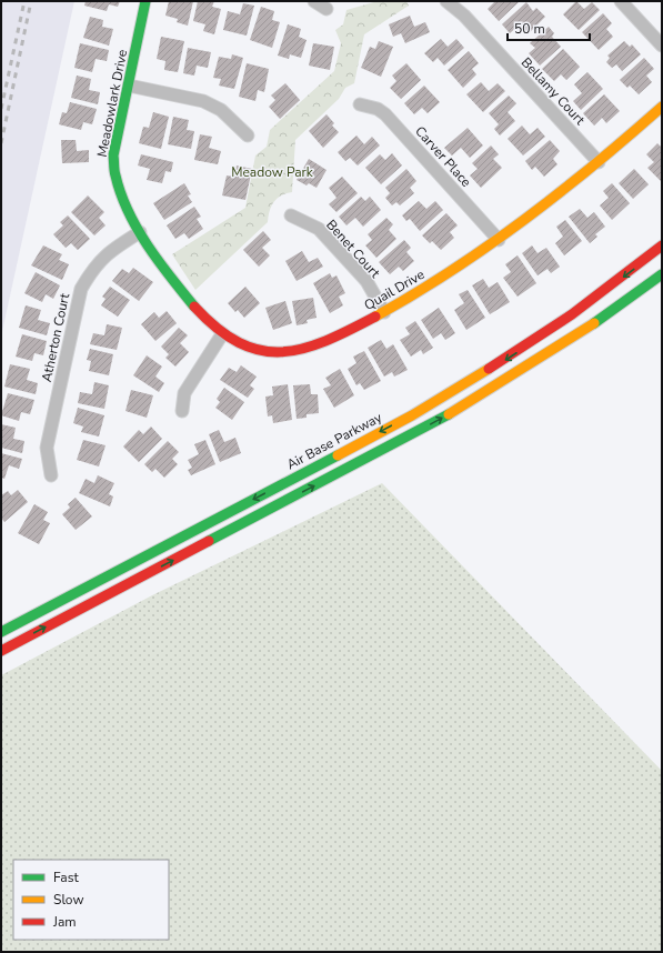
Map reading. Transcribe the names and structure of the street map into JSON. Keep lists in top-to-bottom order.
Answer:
{
  "streets": {
    "main road": ["Meadowlark Drive", "Quail Drive", "Air Base Parkway"],
    "street": [
      "Bellamy Court",
      "Carver Place",
      "Benet Court",
      "Atherton Court"
    ]
  },
  "crossings": [
    ["Bellamy Court", "Quail Drive"],
    ["Meadowlark Drive", "Quail Drive"],
    ["Meadowlark Drive", "Atherton Court"],
    ["Carver Place", "Quail Drive"],
    ["Benet Court", "Quail Drive"],
    ["Quail Drive", "Atherton Court"]
  ],
  "parks": ["Meadow Park"],
  "legend": ["Fast", "Slow", "Jam"],
  "scale_bar": "50 m"
}
